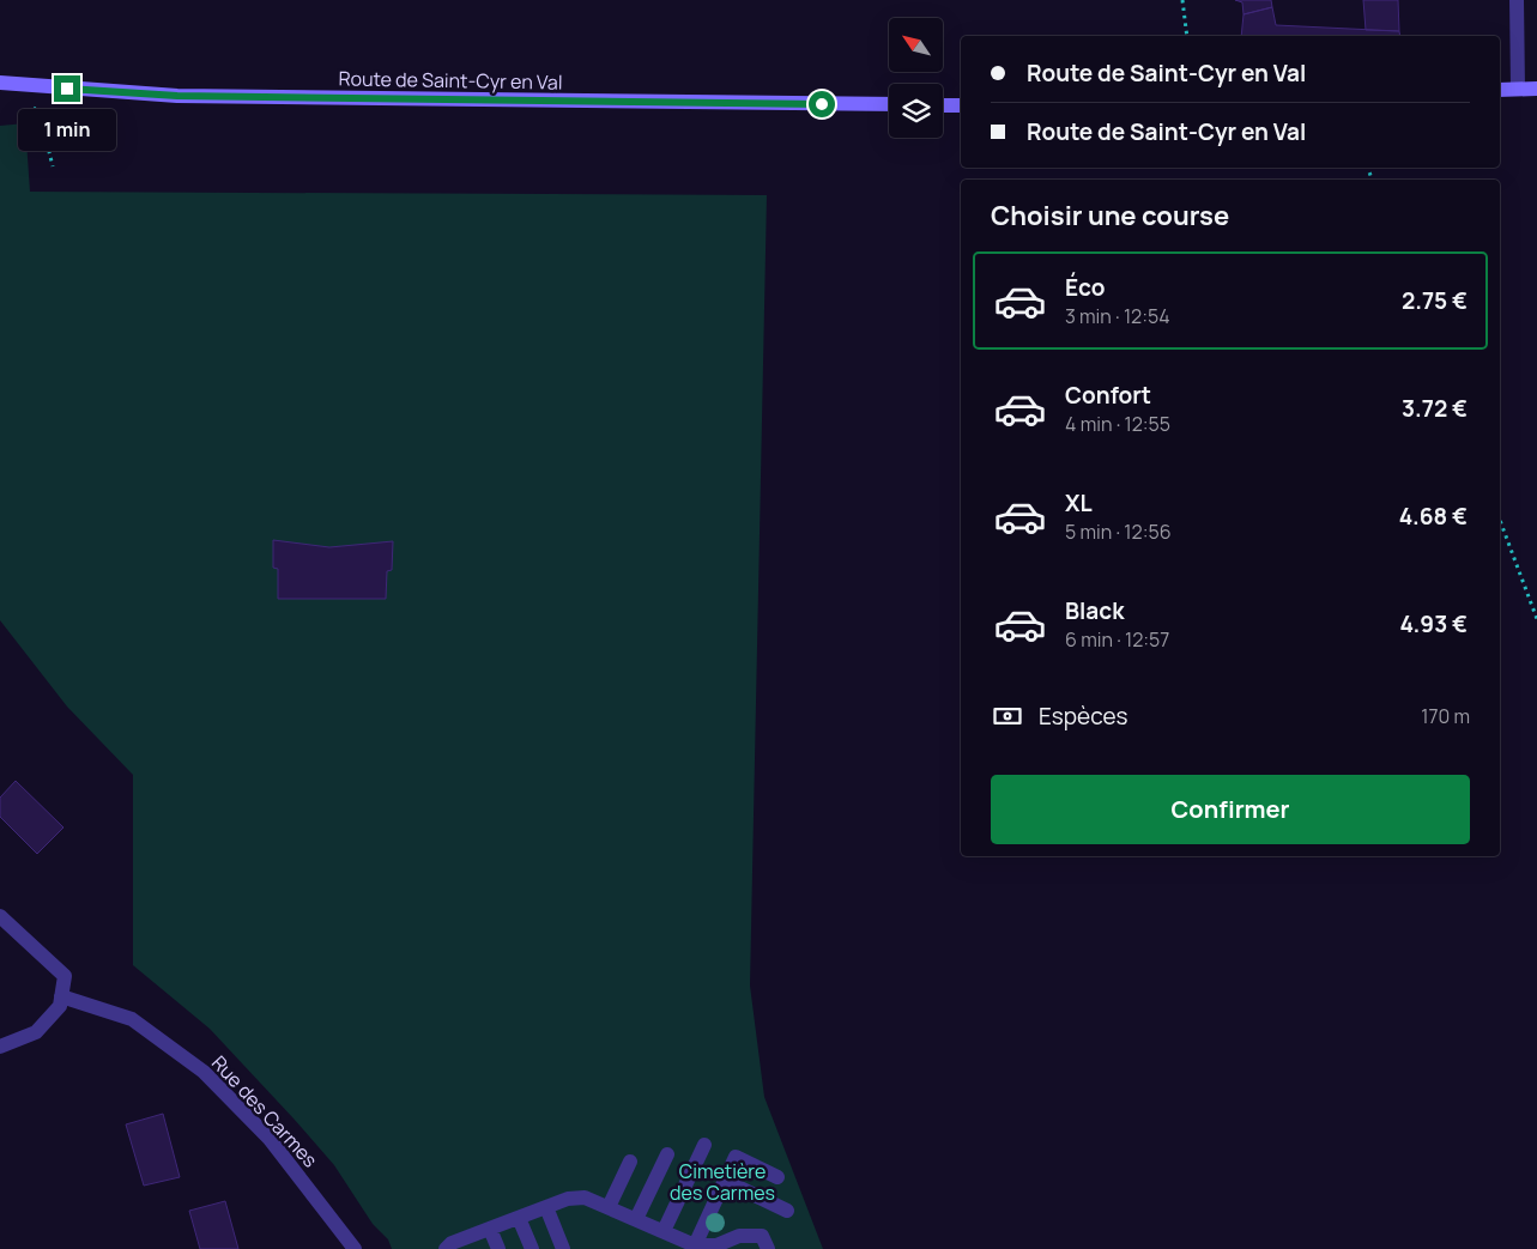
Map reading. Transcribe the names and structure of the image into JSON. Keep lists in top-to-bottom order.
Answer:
{
  "streets": {
    "main road": ["Route de Saint-Cyr en Val"],
    "street": ["Rue des Carmes"]
  },
  "parks": ["Cimetière des Carmes"],
  "north": "top left",
  "page": {
    "banner": ["Route de Saint-Cyr en Val", "Route de Saint-Cyr en Val"],
    "bubble": "1 min",
    "heading": "Choisir une course",
    "list": [
      {
        "name": "Éco",
        "note": "3 min · 12:54",
        "value": "2.75 €"
      },
      {
        "name": "Confort",
        "note": "4 min · 12:55",
        "value": "3.72 €"
      },
      {
        "name": "XL",
        "note": "5 min · 12:56",
        "value": "4.68 €"
      },
      {
        "name": "Black",
        "note": "6 min · 12:57",
        "value": "4.93 €"
      }
    ],
    "pay": ["Espèces", "170 m"],
    "buttons": "Confirmer"
  }
}
